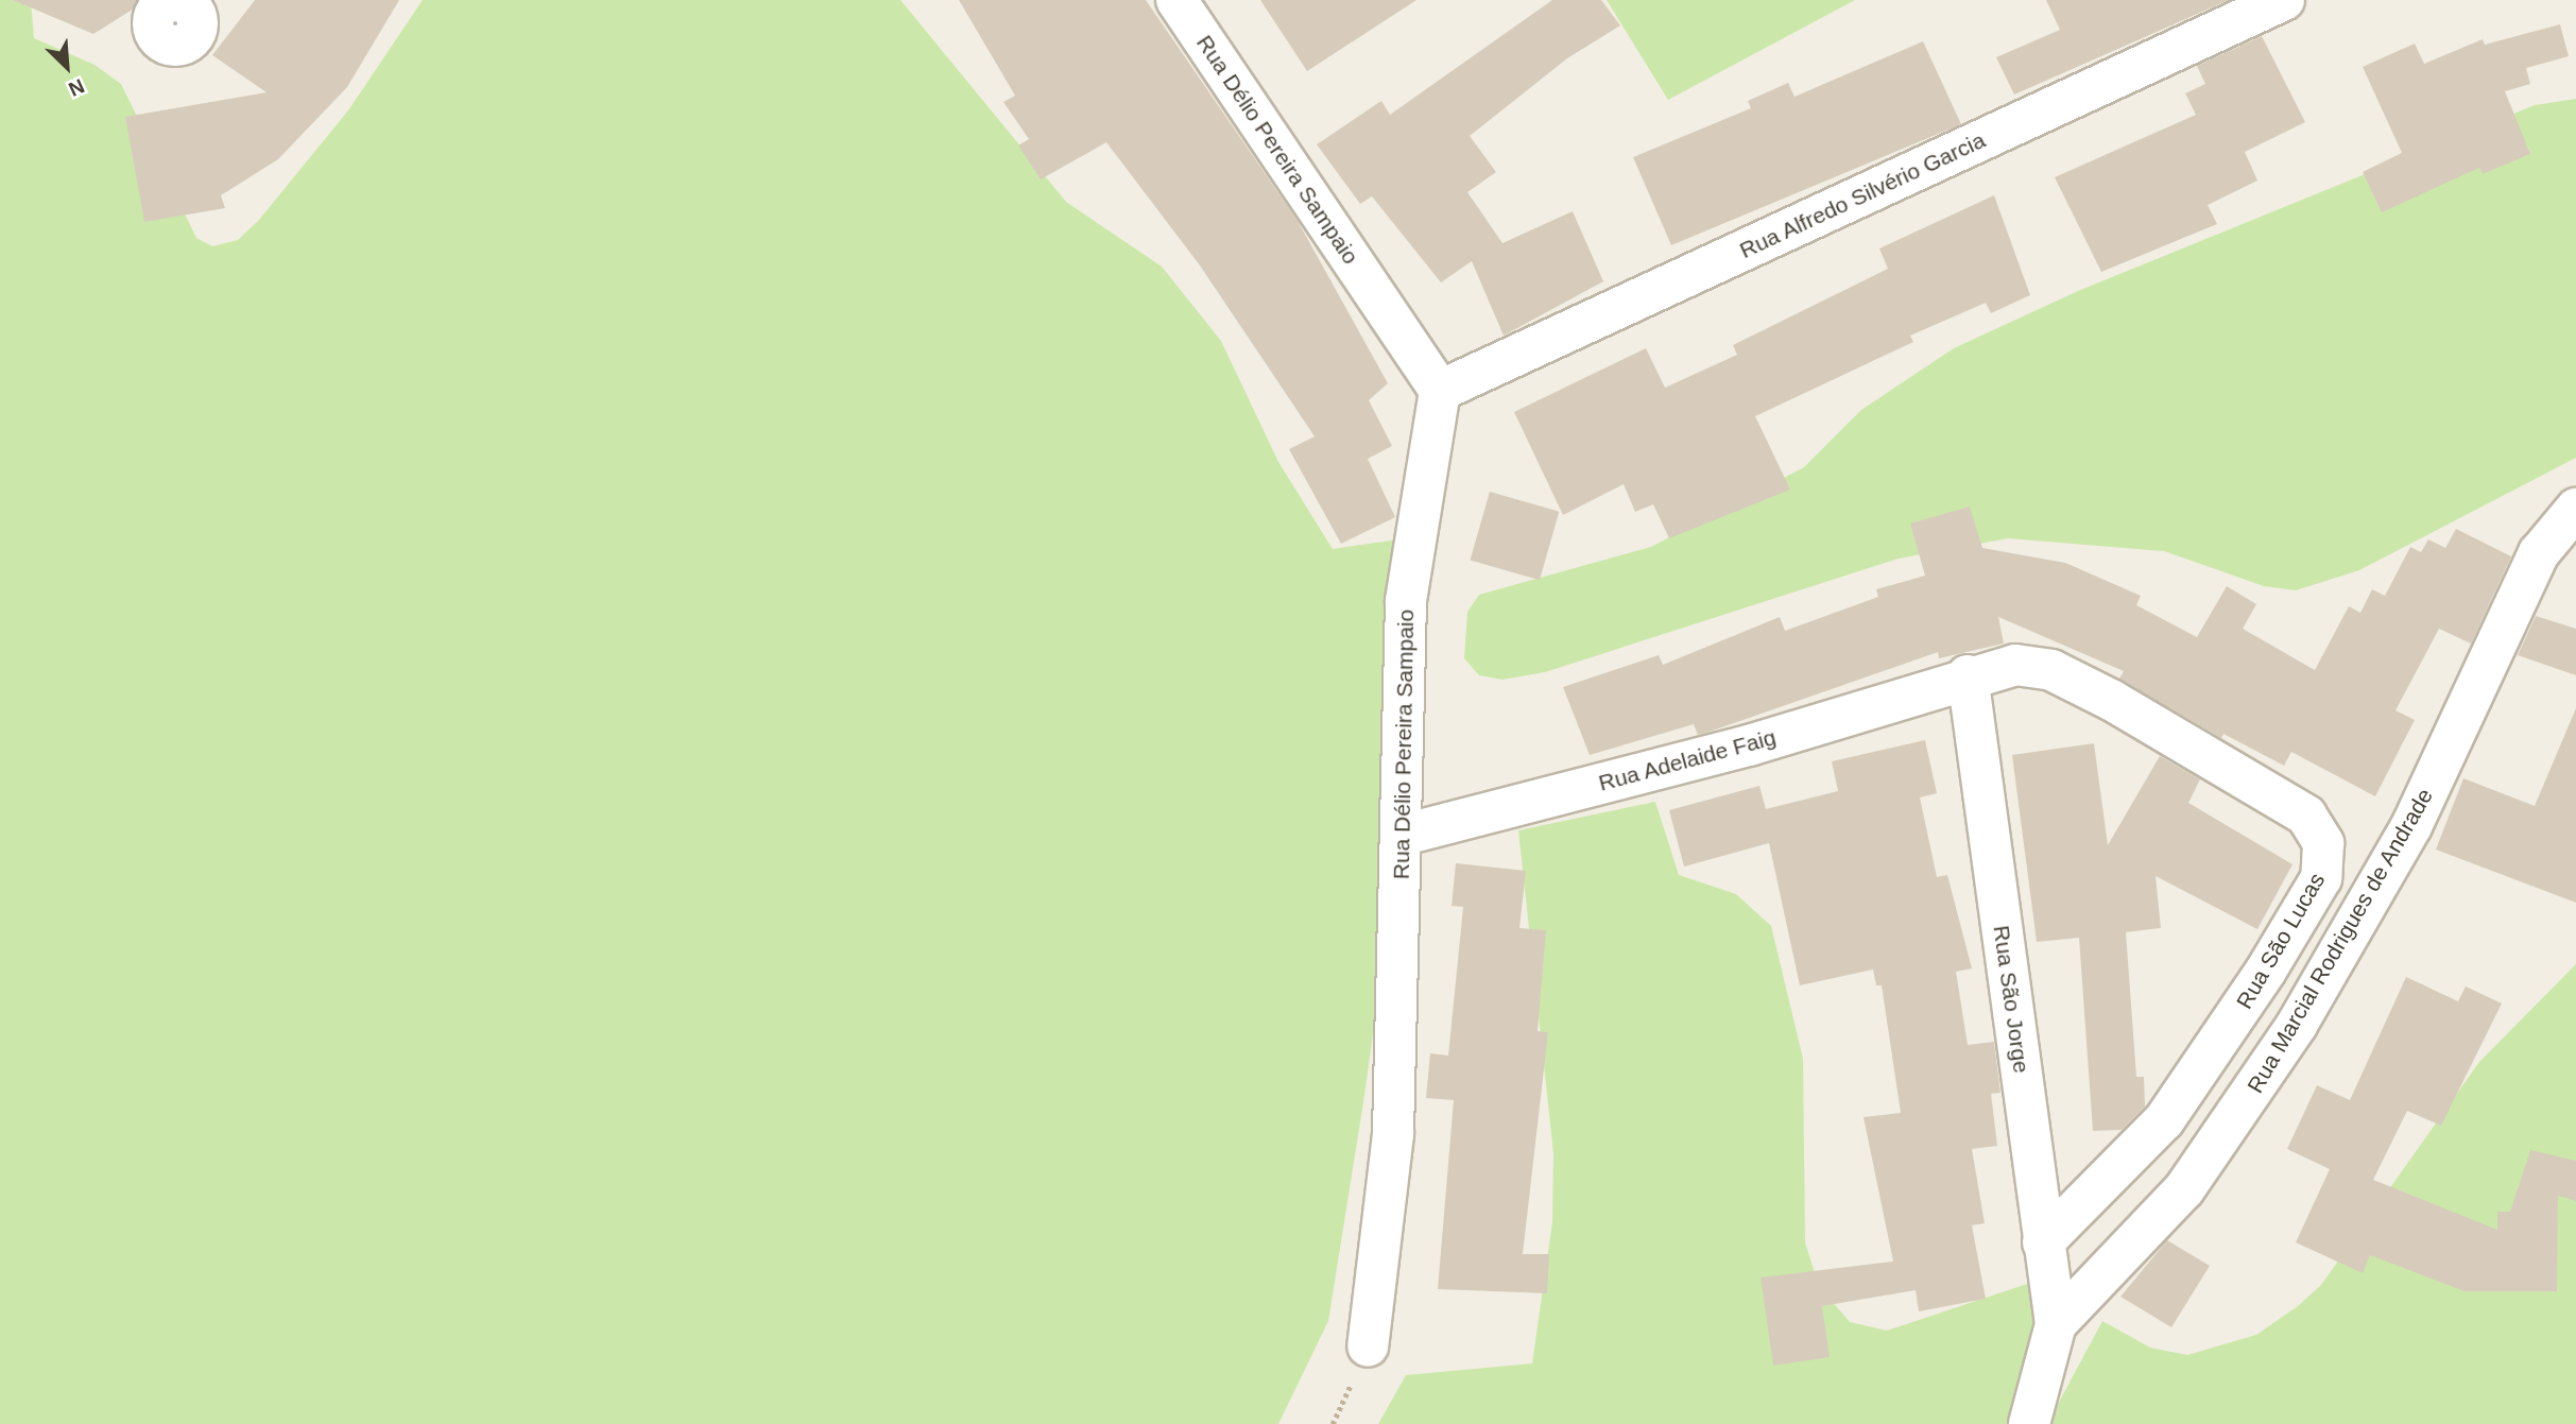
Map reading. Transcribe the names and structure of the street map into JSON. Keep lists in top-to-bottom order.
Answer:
{
  "streets": {
    "street": [
      "Rua Délio Pereira Sampaio",
      "Rua Alfredo Silvério Garcia",
      "Rua Adelaide Faig",
      "Rua São Lucas",
      "Rua Marcial Rodrigues de Andrade",
      "Rua São Jorge"
    ]
  },
  "crossings": [
    ["Rua Délio Pereira Sampaio", "Rua Alfredo Silvério Garcia"],
    ["Rua Délio Pereira Sampaio", "Rua Adelaide Faig"],
    ["Rua Adelaide Faig", "Rua São Lucas"],
    ["Rua Adelaide Faig", "Rua São Jorge"],
    ["Rua São Lucas", "Rua São Jorge"],
    ["Rua Marcial Rodrigues de Andrade", "Rua São Jorge"]
  ],
  "north": "bottom right"
}
